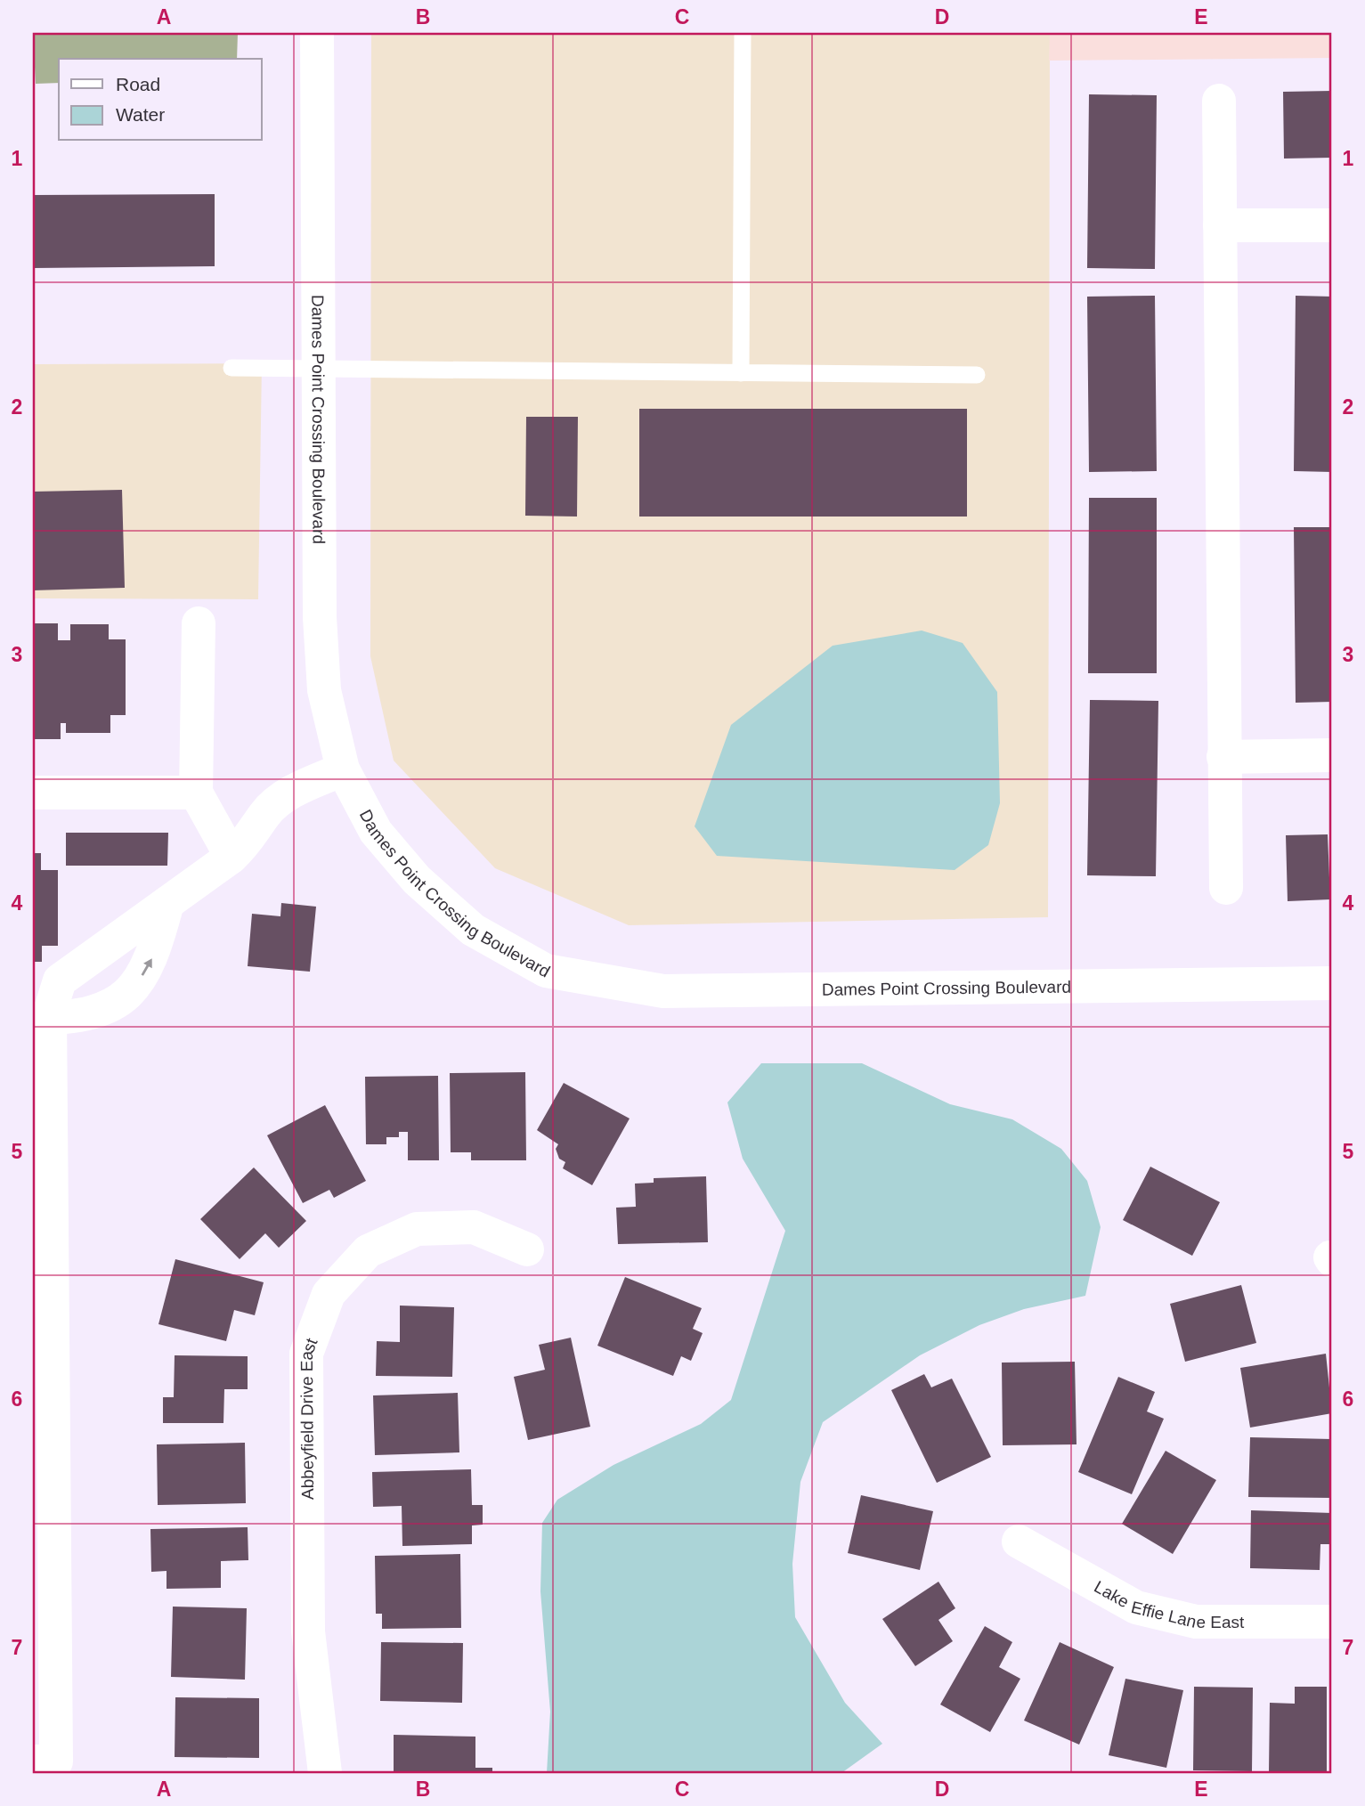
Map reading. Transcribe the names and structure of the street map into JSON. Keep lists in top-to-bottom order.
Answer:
{
  "streets": {
    "street": ["Dames Point Crossing Boulevard", "Abbeyfield Drive East", "Lake Effie Lane East"]
  },
  "legend": ["Road", "Water"],
  "grid": {
    "columns": [
      "A",
      "B",
      "C",
      "D",
      "E"
    ],
    "rows": [
      "1",
      "2",
      "3",
      "4",
      "5",
      "6",
      "7"
    ]
  }
}
